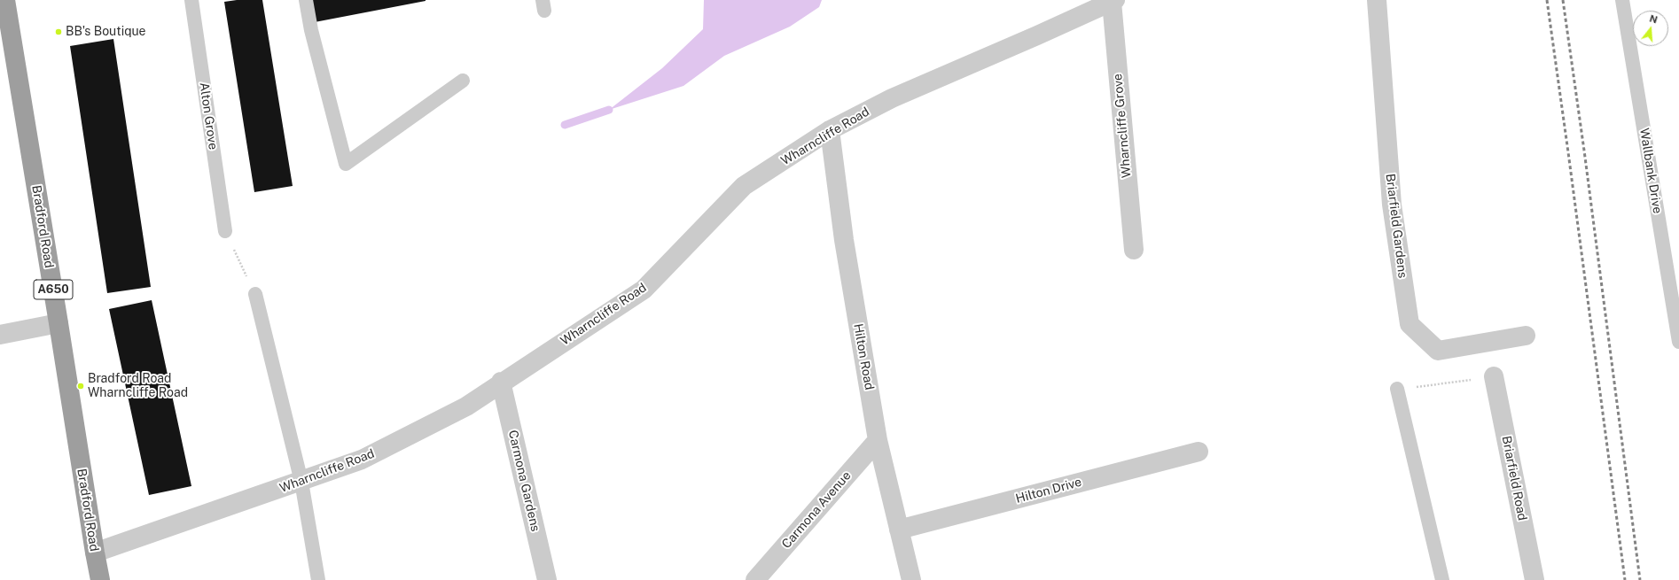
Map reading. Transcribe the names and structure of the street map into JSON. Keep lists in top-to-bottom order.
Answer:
{
  "streets": {
    "highway": ["Bradford Road", "A650"],
    "street": [
      "Wharncliffe Grove",
      "Wharncliffe Road",
      "Briarfield Gardens",
      "Hilton Road",
      "Briarfield Road",
      "Carmona Gardens",
      "Hilton Drive",
      "Carmona Avenue"
    ],
    "lane": ["Alton Grove", "Wallbank Drive"]
  },
  "crossings": [
    ["Wharncliffe Grove", "Wharncliffe Road"],
    ["Wharncliffe Road", "Bradford Road"],
    ["Wharncliffe Road", "Hilton Road"],
    ["Wharncliffe Road", "Carmona Gardens"],
    ["Hilton Road", "Hilton Drive"],
    ["Hilton Road", "Carmona Avenue"]
  ],
  "places": ["BB's Boutique", "Bradford Road Wharncliffe Road"],
  "north": "top"
}
